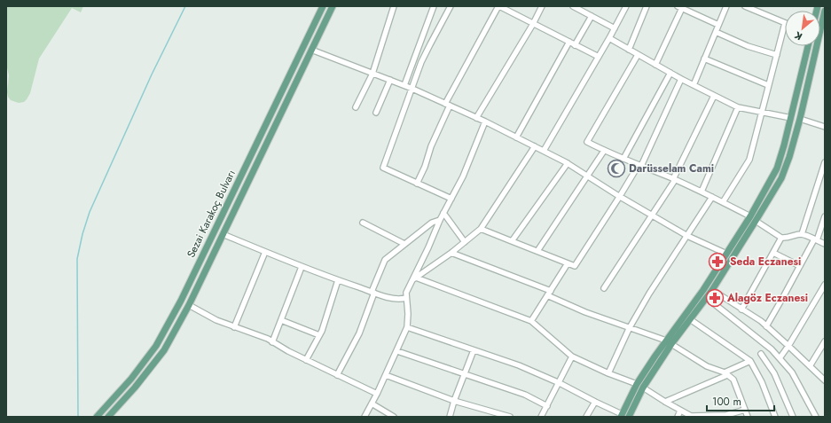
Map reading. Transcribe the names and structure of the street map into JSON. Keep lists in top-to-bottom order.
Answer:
{
  "streets": {
    "main road": ["Sezai Karakoç Bulvarı"]
  },
  "places": {
    "mosque": ["Darüsselam Cami"],
    "pharmacy": ["Seda Eczanesi", "Alagöz Eczanesi"]
  },
  "scale_bar": "100 m",
  "north": "bottom left"
}
